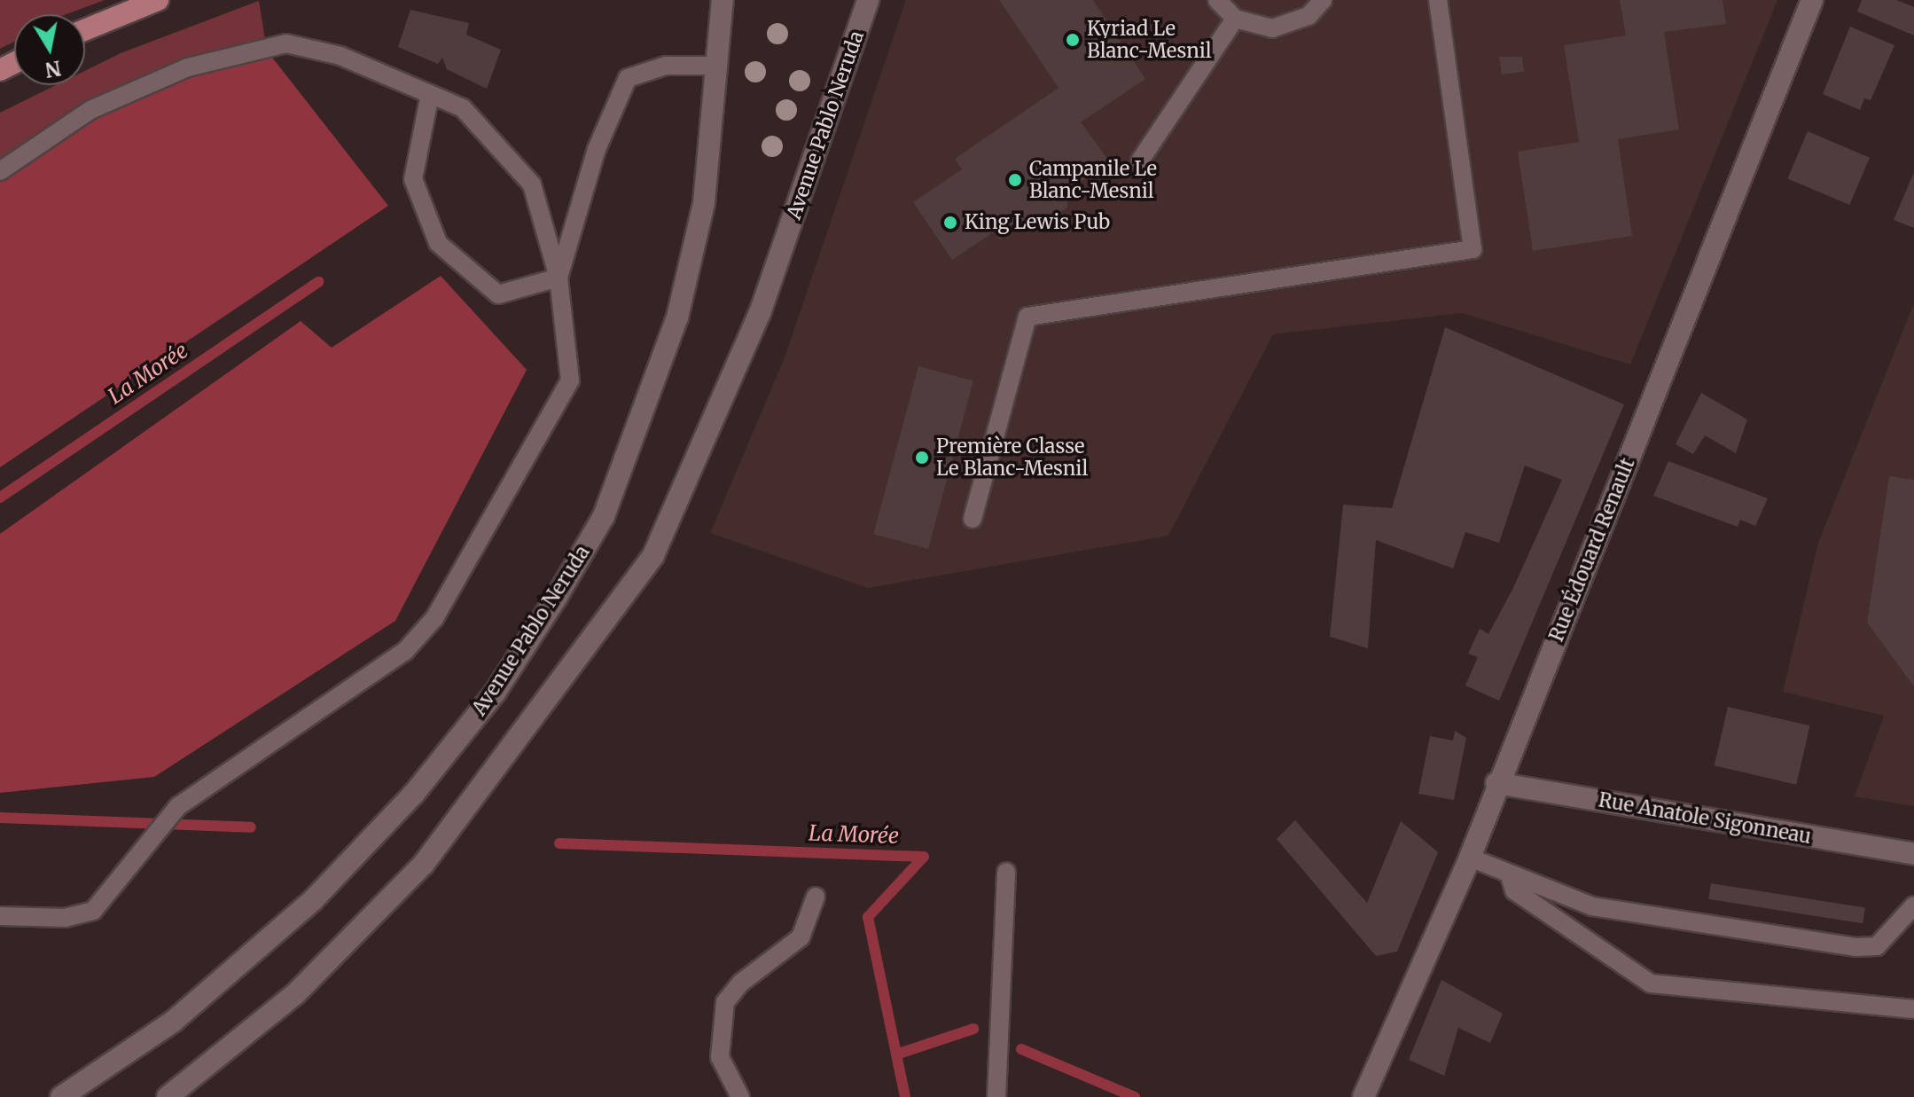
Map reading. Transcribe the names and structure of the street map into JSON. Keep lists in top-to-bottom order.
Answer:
{
  "streets": {
    "main road": ["Avenue Pablo Neruda", "Rue Édouard Renault", "Rue Anatole Sigonneau"]
  },
  "crossings": [
    ["Rue Édouard Renault", "Rue Anatole Sigonneau"]
  ],
  "water": ["La Morée"],
  "places": [
    "Kyriad Le Blanc-Mesnil",
    "Campanile Le Blanc-Mesnil",
    "King Lewis Pub",
    "Première Classe Le Blanc-Mesnil"
  ],
  "north": "bottom"
}
